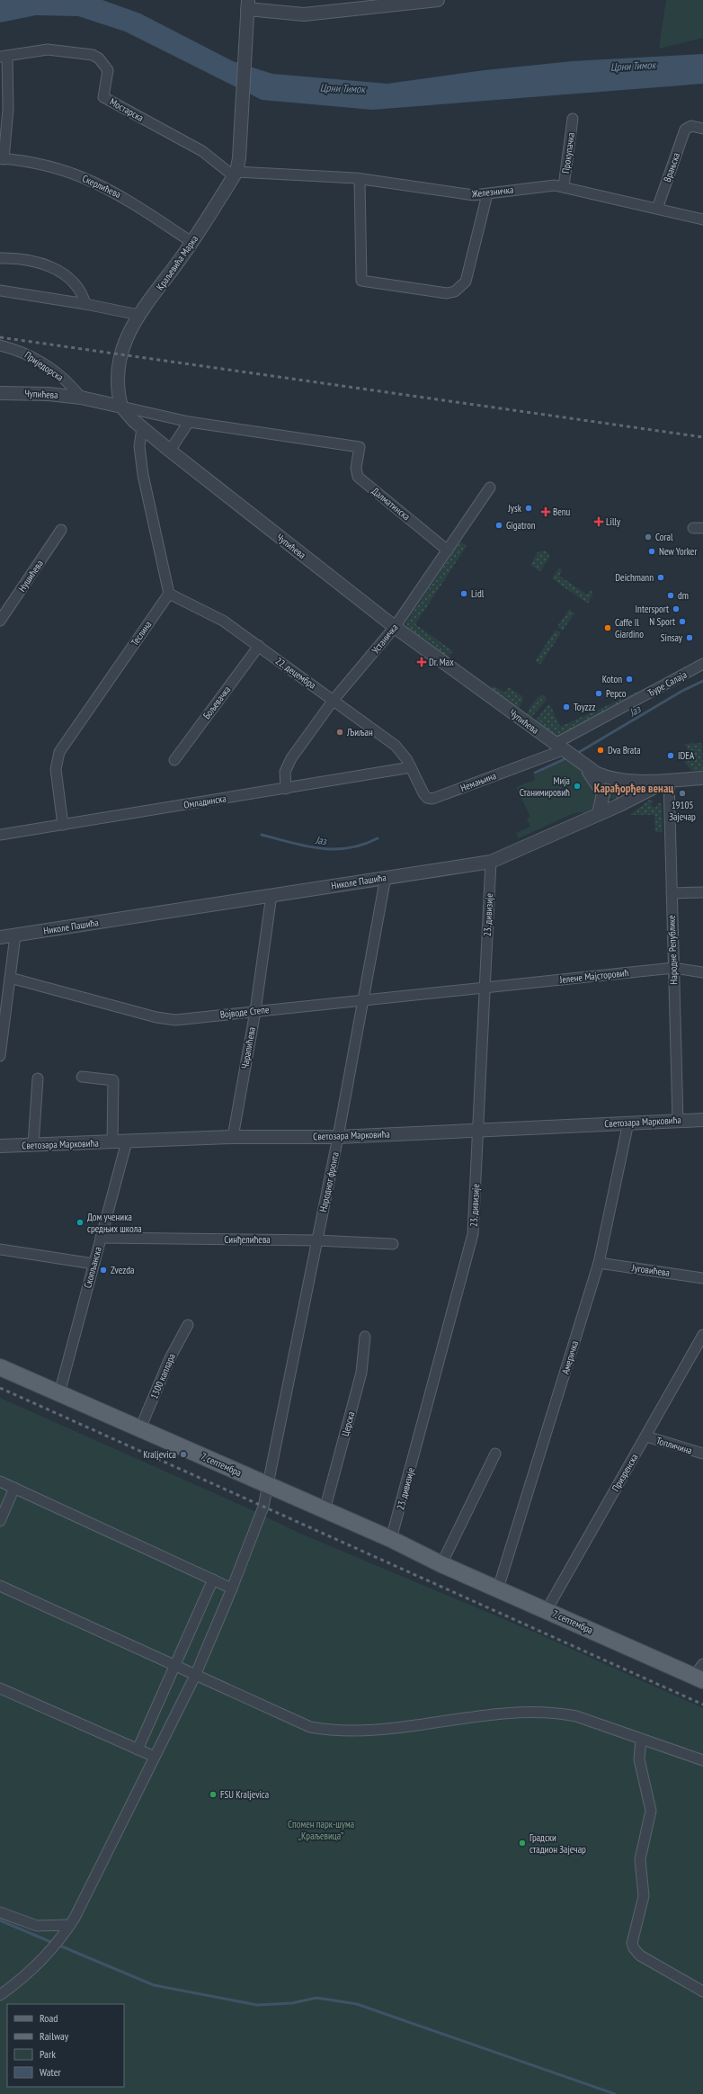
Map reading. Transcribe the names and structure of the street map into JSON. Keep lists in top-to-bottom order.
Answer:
{
  "streets": {
    "main road": ["7. септембра"],
    "street": [
      "Мостарска",
      "Прокупачка",
      "Врањска",
      "Скерлићева",
      "Железничка",
      "Краљевића Марка",
      "Приједорска",
      "Чупићева",
      "Далматинска",
      "Нушићева",
      "Теслина",
      "Устаничка",
      "22. децембра",
      "Ђуре Салаја",
      "Бољевачка",
      "Немањина",
      "Омладинска",
      "Николе Пашића",
      "23. дивизије",
      "Народне Републике",
      "Јелене Мајсторовић",
      "Војводе Степе",
      "Чарапићева",
      "Светозара Марковића",
      "Народног фронта",
      "Синђелићева",
      "Скопљанска",
      "Југовићева",
      "Америчка",
      "1300 каплара",
      "Церска",
      "Топличина",
      "Призренска"
    ]
  },
  "crossings": [
    ["Мостарска", "Железничка"],
    ["Мостарска", "Краљевића Марка"],
    ["Прокупачка", "Железничка"],
    ["Врањска", "Железничка"],
    ["Скерлићева", "Краљевића Марка"],
    ["Железничка", "Краљевића Марка"],
    ["Краљевића Марка", "Чупићева"],
    ["Приједорска", "Чупићева"],
    ["Чупићева", "Устаничка"],
    ["Чупићева", "Ђуре Салаја"],
    ["Чупићева", "Немањина"],
    ["Далматинска", "Устаничка"],
    ["Теслина", "22. децембра"],
    ["Теслина", "Омладинска"],
    ["Устаничка", "22. децембра"],
    ["Устаничка", "Омладинска"],
    ["22. децембра", "Бољевачка"],
    ["22. децембра", "Немањина"],
    ["22. децембра", "Омладинска"],
    ["Ђуре Салаја", "Немањина"],
    ["Немањина", "Омладинска"],
    ["Николе Пашића", "23. дивизије"],
    ["Николе Пашића", "Народне Републике"],
    ["Николе Пашића", "Чарапићева"],
    ["Николе Пашића", "Народног фронта"],
    ["23. дивизије", "Јелене Мајсторовић"],
    ["23. дивизије", "Војводе Степе"],
    ["23. дивизије", "Светозара Марковића"],
    ["23. дивизије", "7. септембра"],
    ["Народне Републике", "Јелене Мајсторовић"],
    ["Народне Републике", "Светозара Марковића"],
    ["Јелене Мајсторовић", "Војводе Степе"],
    ["Војводе Степе", "Чарапићева"],
    ["Војводе Степе", "Народног фронта"],
    ["Чарапићева", "Светозара Марковића"],
    ["Светозара Марковића", "Народног фронта"],
    ["Светозара Марковића", "Скопљанска"],
    ["Светозара Марковића", "Америчка"],
    ["Народног фронта", "Синђелићева"],
    ["Народног фронта", "7. септембра"],
    ["Синђелићева", "Скопљанска"],
    ["Скопљанска", "7. септембра"],
    ["Југовићева", "Америчка"],
    ["Америчка", "7. септембра"],
    ["1300 каплара", "7. септембра"],
    ["Церска", "7. септембра"],
    ["Топличина", "Призренска"],
    ["7. септембра", "Призренска"]
  ],
  "districts": ["Карађорђев венац"],
  "water": ["Црни Тимок", "Јаз"],
  "parks": ["Спомен парк-шума „Краљевица”"],
  "places": {
    "other": [
      "Jysk",
      "Gigatron",
      "Coral",
      "New Yorker",
      "Deichmann",
      "Lidl",
      "dm",
      "Intersport",
      "N Sport",
      "Caffe Il Giardino",
      "Sinsay",
      "Koton",
      "Pepco",
      "Toyzzz",
      "Љиљан",
      "Dva Brata",
      "IDEA",
      "Мија Станимировић",
      "19105 Зајечар",
      "Дом ученика средњих школа",
      "Zvezda",
      "Kraljevica",
      "FSU Kraljevica",
      "Градски стадион Зајечар"
    ],
    "health": ["Benu", "Lilly", "Dr. Max"]
  },
  "legend": [
    "Road",
    "Railway",
    "Park",
    "Water"
  ]
}
